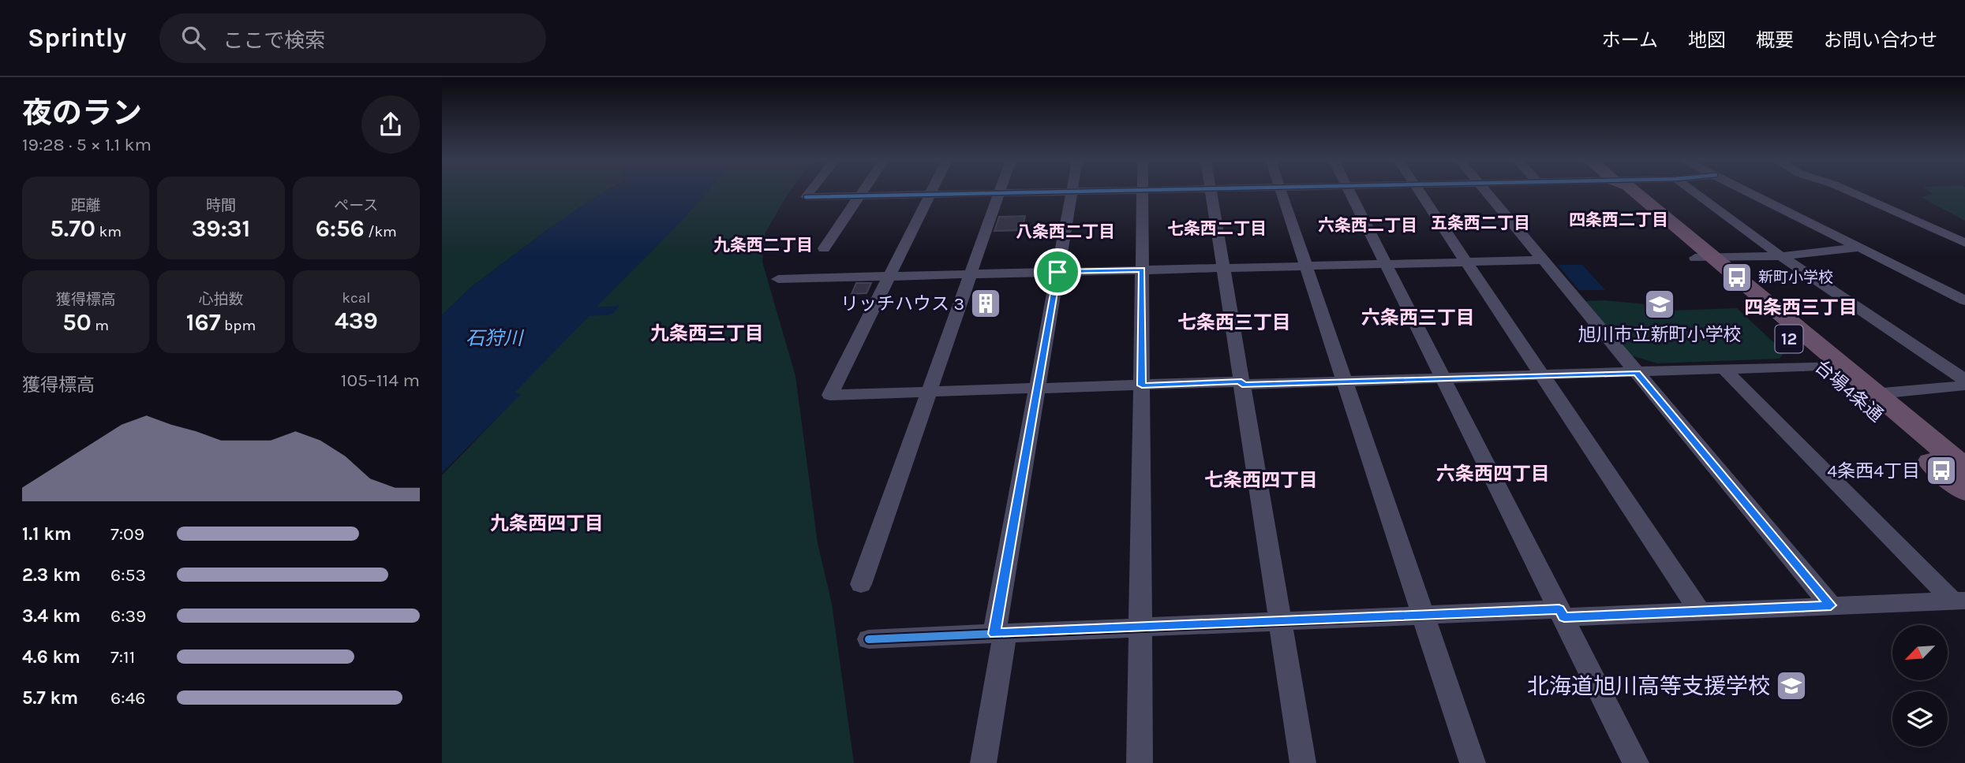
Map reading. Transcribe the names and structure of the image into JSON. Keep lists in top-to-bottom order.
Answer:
{
  "streets": {
    "highway": ["12", "台場4条通"]
  },
  "districts": [
    "四条西二丁目",
    "五条西二丁目",
    "六条西二丁目",
    "七条西二丁目",
    "八条西二丁目",
    "九条西二丁目",
    "四条西三丁目",
    "六条西三丁目",
    "七条西三丁目",
    "九条西三丁目",
    "六条西四丁目",
    "七条西四丁目",
    "九条西四丁目"
  ],
  "water": ["石狩川"],
  "places": {
    "bus stop": ["新町小学校", "4条西4丁目"],
    "building": ["リッチハウス 3"],
    "school or university": ["旭川市立新町小学校", "北海道旭川高等支援学校"]
  },
  "north": "bottom left",
  "page": {
    "header": "Sprintly",
    "search": "ここで検索",
    "nav": [
      "ホーム",
      "地図",
      "概要",
      "お問い合わせ"
    ],
    "heading": ["夜のラン", "19:28 · 5 × 1.1 km"],
    "stats": [
      ["距離", "5.70 km"],
      ["時間", "39:31"],
      ["ペース", "6:56 /km"],
      ["獲得標高", "50 m"],
      ["心拍数", "167 bpm"],
      ["kcal", "439"]
    ],
    "chart": ["獲得標高", "105–114 m"],
    "list": [
      {
        "name": "1.1 km",
        "note": "7:09"
      },
      {
        "name": "2.3 km",
        "note": "6:53"
      },
      {
        "name": "3.4 km",
        "note": "6:39"
      },
      {
        "name": "4.6 km",
        "note": "7:11"
      },
      {
        "name": "5.7 km",
        "note": "6:46"
      }
    ]
  }
}
